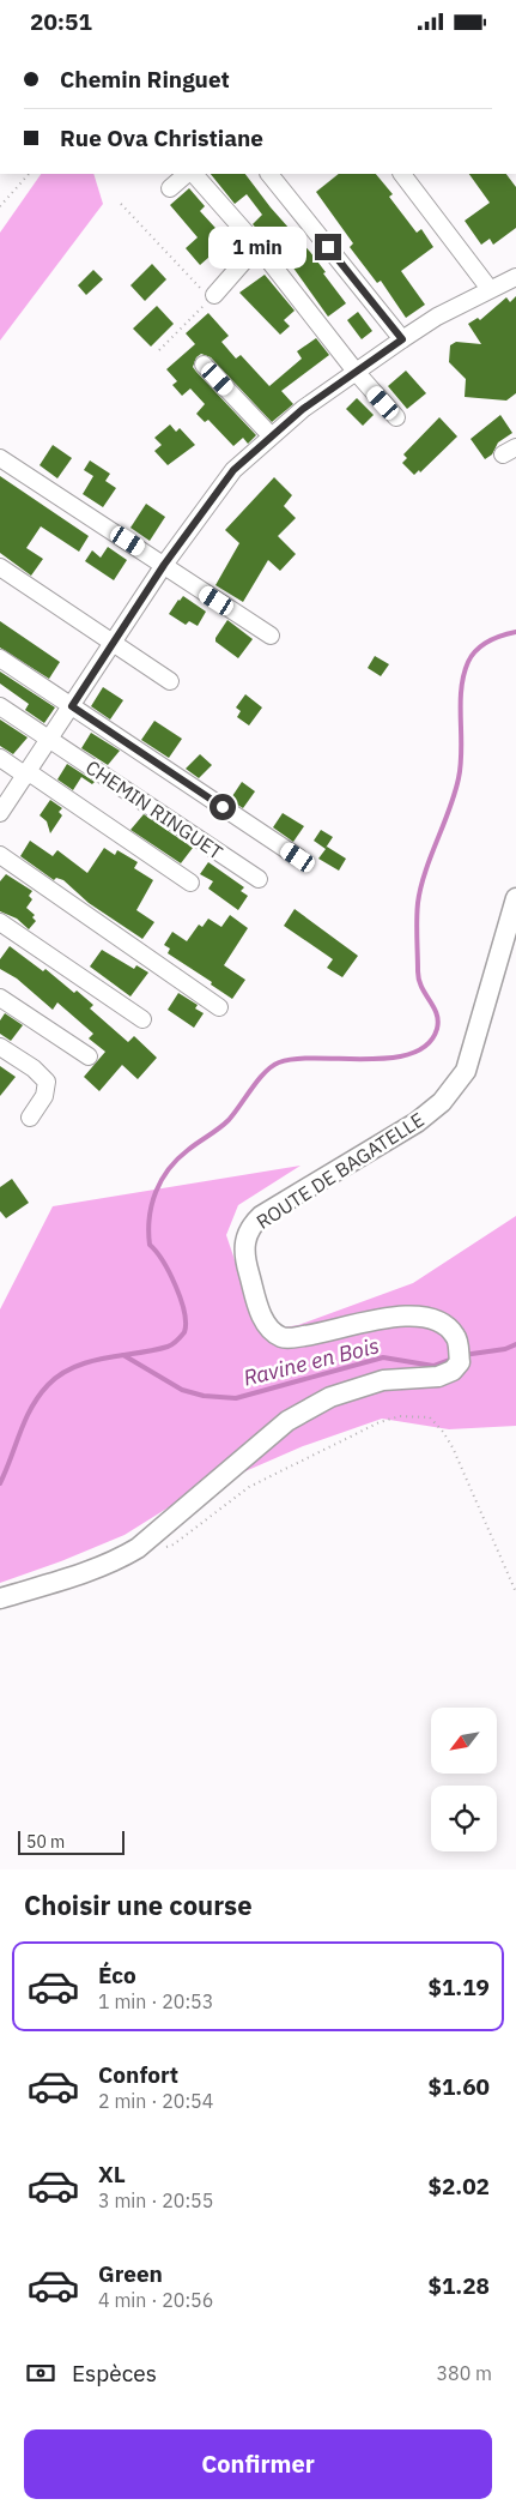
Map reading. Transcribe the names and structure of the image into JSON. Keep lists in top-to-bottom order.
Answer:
{
  "streets": {
    "main road": ["ROUTE DE BAGATELLE"],
    "street": ["CHEMIN RINGUET"]
  },
  "water": ["Ravine en Bois"],
  "scale_bar": "50 m",
  "north": "bottom left",
  "page": {
    "status": "20:51",
    "banner": ["Chemin Ringuet", "Rue Ova Christiane"],
    "bubble": "1 min",
    "scale": "50 m",
    "heading": "Choisir une course",
    "list": [
      {
        "name": "Éco",
        "note": "1 min · 20:53",
        "value": "$1.19"
      },
      {
        "name": "Confort",
        "note": "2 min · 20:54",
        "value": "$1.60"
      },
      {
        "name": "XL",
        "note": "3 min · 20:55",
        "value": "$2.02"
      },
      {
        "name": "Green",
        "note": "4 min · 20:56",
        "value": "$1.28"
      }
    ],
    "pay": ["Espèces", "380 m"],
    "buttons": "Confirmer"
  }
}
